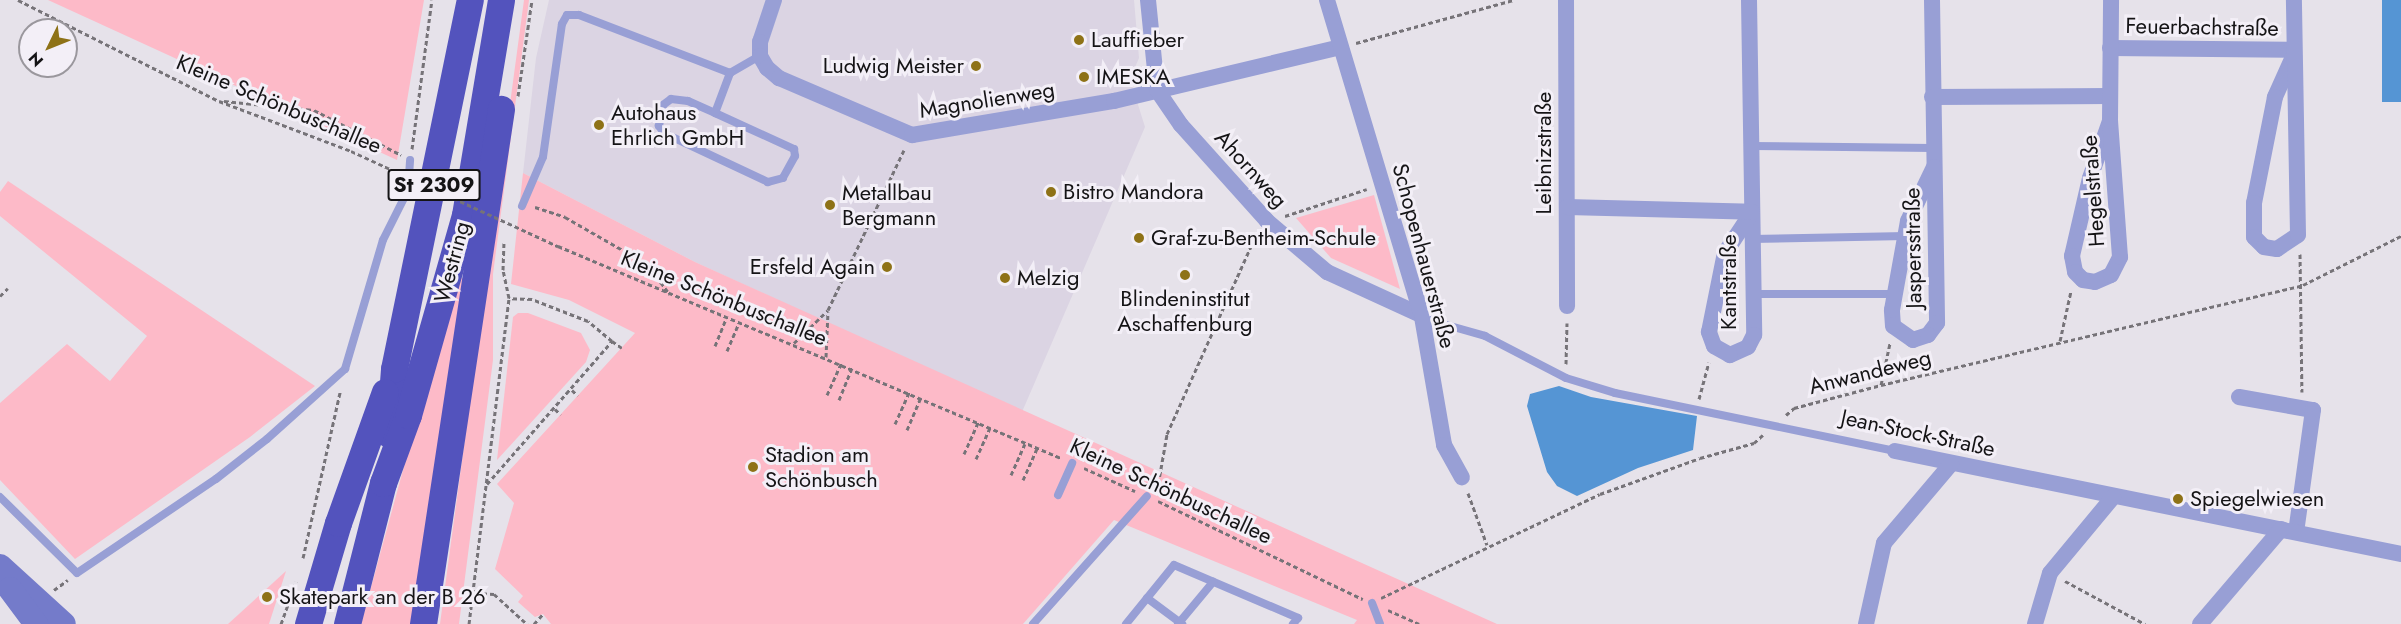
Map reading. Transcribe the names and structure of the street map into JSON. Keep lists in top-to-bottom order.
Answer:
{
  "streets": {
    "highway": ["St 2309", "Westring"],
    "street": [
      "Feuerbachstraße",
      "Magnolienweg",
      "Leibnizstraße",
      "Ahornweg",
      "Hegelstraße",
      "Jaspersstraße",
      "Schopenhauerstraße",
      "Kantstraße",
      "Jean-Stock-Straße"
    ],
    "path": ["Kleine Schönbuschallee", "Anwandeweg"]
  },
  "crossings": [
    ["Feuerbachstraße", "Hegelstraße"],
    ["Magnolienweg", "Ahornweg"],
    ["Kleine Schönbuschallee", "Anwandeweg"],
    ["Leibnizstraße", "Kantstraße"],
    ["Ahornweg", "Schopenhauerstraße"],
    ["Ahornweg", "Jean-Stock-Straße"],
    ["Schopenhauerstraße", "Jean-Stock-Straße"],
    ["Anwandeweg", "Jean-Stock-Straße"]
  ],
  "places": [
    "Lauffieber",
    "Ludwig Meister",
    "IMESKA",
    "Autohaus Ehrlich GmbH",
    "Bistro Mandora",
    "Metallbau Bergmann",
    "Graf-zu-Bentheim-Schule",
    "Ersfeld Again",
    "Blindeninstitut Aschaffenburg",
    "Melzig",
    "Stadion am Schönbusch",
    "Spiegelwiesen",
    "Skatepark an der B 26"
  ],
  "north": "bottom left"
}
